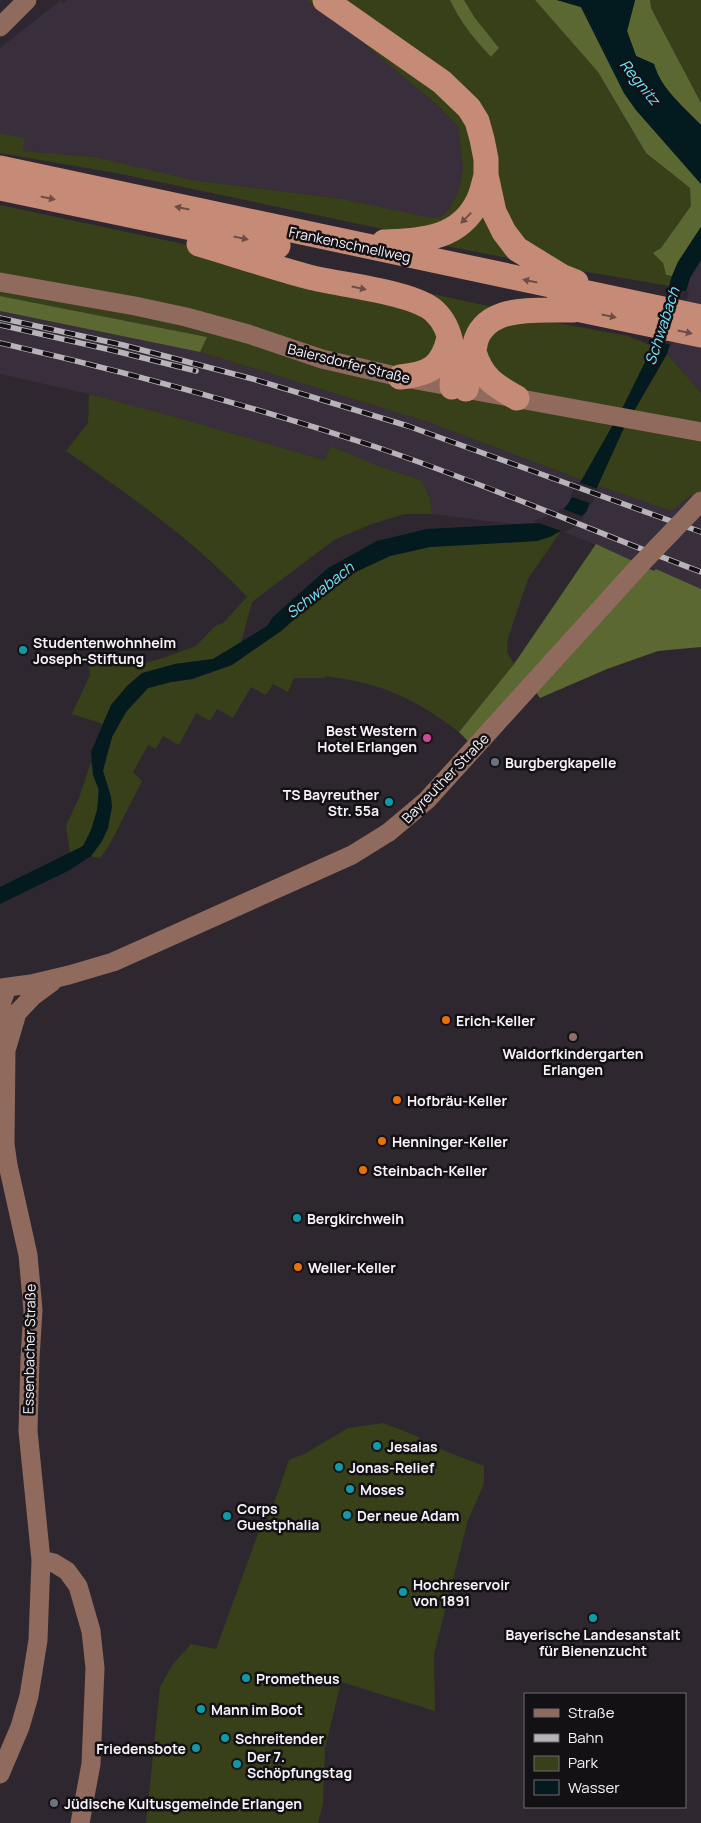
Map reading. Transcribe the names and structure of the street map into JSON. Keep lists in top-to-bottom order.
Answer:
{
  "streets": {
    "highway": ["Frankenschnellweg"],
    "street": ["Baiersdorfer Straße", "Bayreuther Straße", "Essenbacher Straße"]
  },
  "crossings": [
    ["Bayreuther Straße", "Essenbacher Straße"]
  ],
  "water": ["Regnitz", "Schwabach"],
  "places": [
    "Studentenwohnheim Joseph-Stiftung",
    "Best Western Hotel Erlangen",
    "Burgbergkapelle",
    "TS Bayreuther Str. 55a",
    "Erich-Keller",
    "Waldorfkindergarten Erlangen",
    "Hofbräu-Keller",
    "Henninger-Keller",
    "Steinbach-Keller",
    "Bergkirchweih",
    "Weller-Keller",
    "Jesaias",
    "Jonas-Relief",
    "Moses",
    "Der neue Adam",
    "Corps Guestphalia",
    "Hochreservoir von 1891",
    "Bayerische Landesanstalt für Bienenzucht",
    "Prometheus",
    "Mann im Boot",
    "Schreitender",
    "Friedensbote",
    "Der 7. Schöpfungstag",
    "Jüdische Kultusgemeinde Erlangen"
  ],
  "legend": [
    "Straße",
    "Bahn",
    "Park",
    "Wasser"
  ]
}
